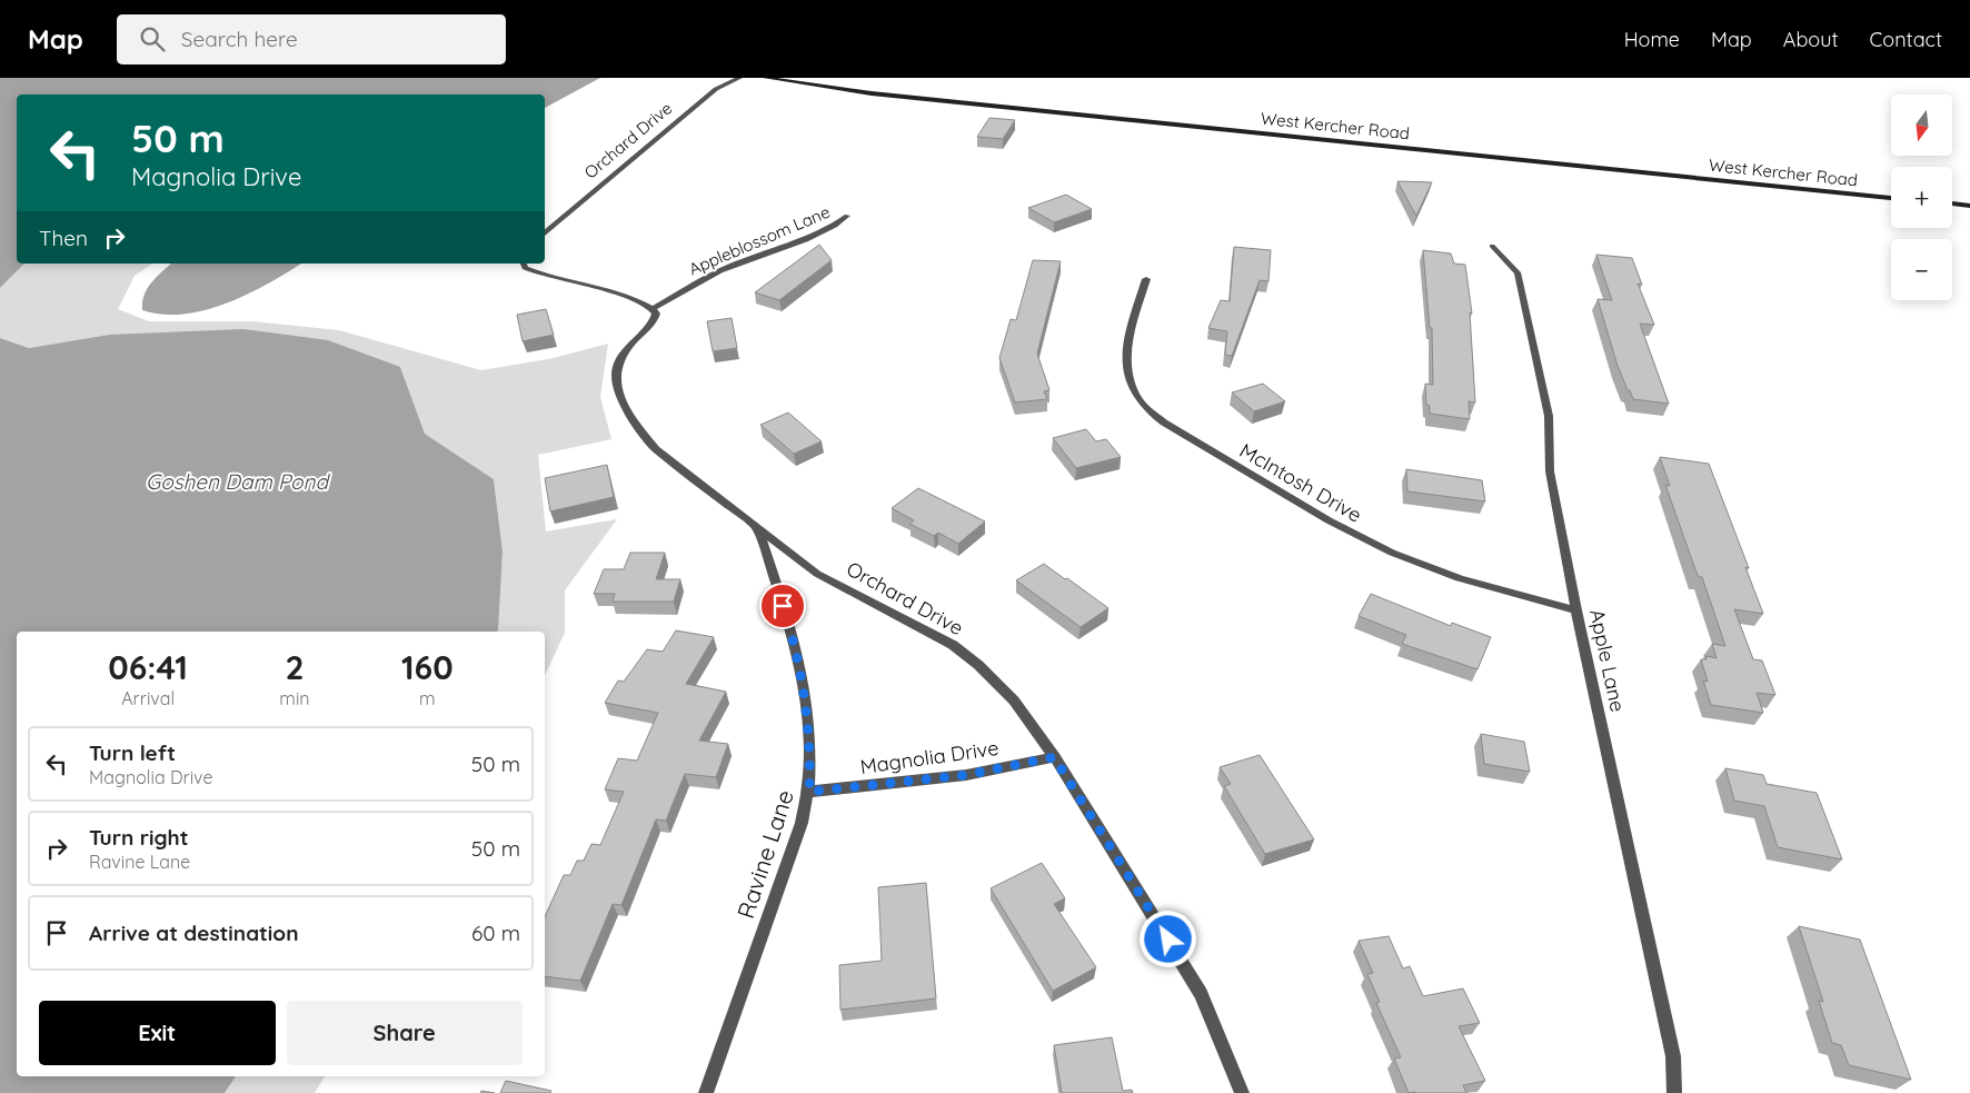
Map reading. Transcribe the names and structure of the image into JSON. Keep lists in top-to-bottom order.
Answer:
{
  "streets": {
    "main road": ["West Kercher Road"],
    "street": [
      "Orchard Drive",
      "Appleblossom Lane",
      "McIntosh Drive",
      "Apple Lane",
      "Magnolia Drive",
      "Ravine Lane"
    ]
  },
  "crossings": [
    ["Orchard Drive", "Appleblossom Lane"],
    ["Orchard Drive", "Magnolia Drive"],
    ["Orchard Drive", "Ravine Lane"],
    ["McIntosh Drive", "Apple Lane"],
    ["Magnolia Drive", "Ravine Lane"]
  ],
  "water": ["Goshen Dam Pond"],
  "north": "bottom",
  "page": {
    "header": "Map",
    "search": "Search here",
    "nav": [
      "Home",
      "Map",
      "About",
      "Contact"
    ],
    "map_buttons": ["+", "−"],
    "turn": ["50 m", "Magnolia Drive"],
    "then": "Then",
    "eta": [
      "06:41",
      "Arrival",
      "2",
      "min",
      "160",
      "m"
    ],
    "list": [
      {
        "name": "Turn left",
        "note": "Magnolia Drive",
        "value": "50 m"
      },
      {
        "name": "Turn right",
        "note": "Ravine Lane",
        "value": "50 m"
      },
      {
        "name": "Arrive at destination",
        "value": "60 m"
      }
    ],
    "buttons": ["Exit", "Share"]
  }
}
